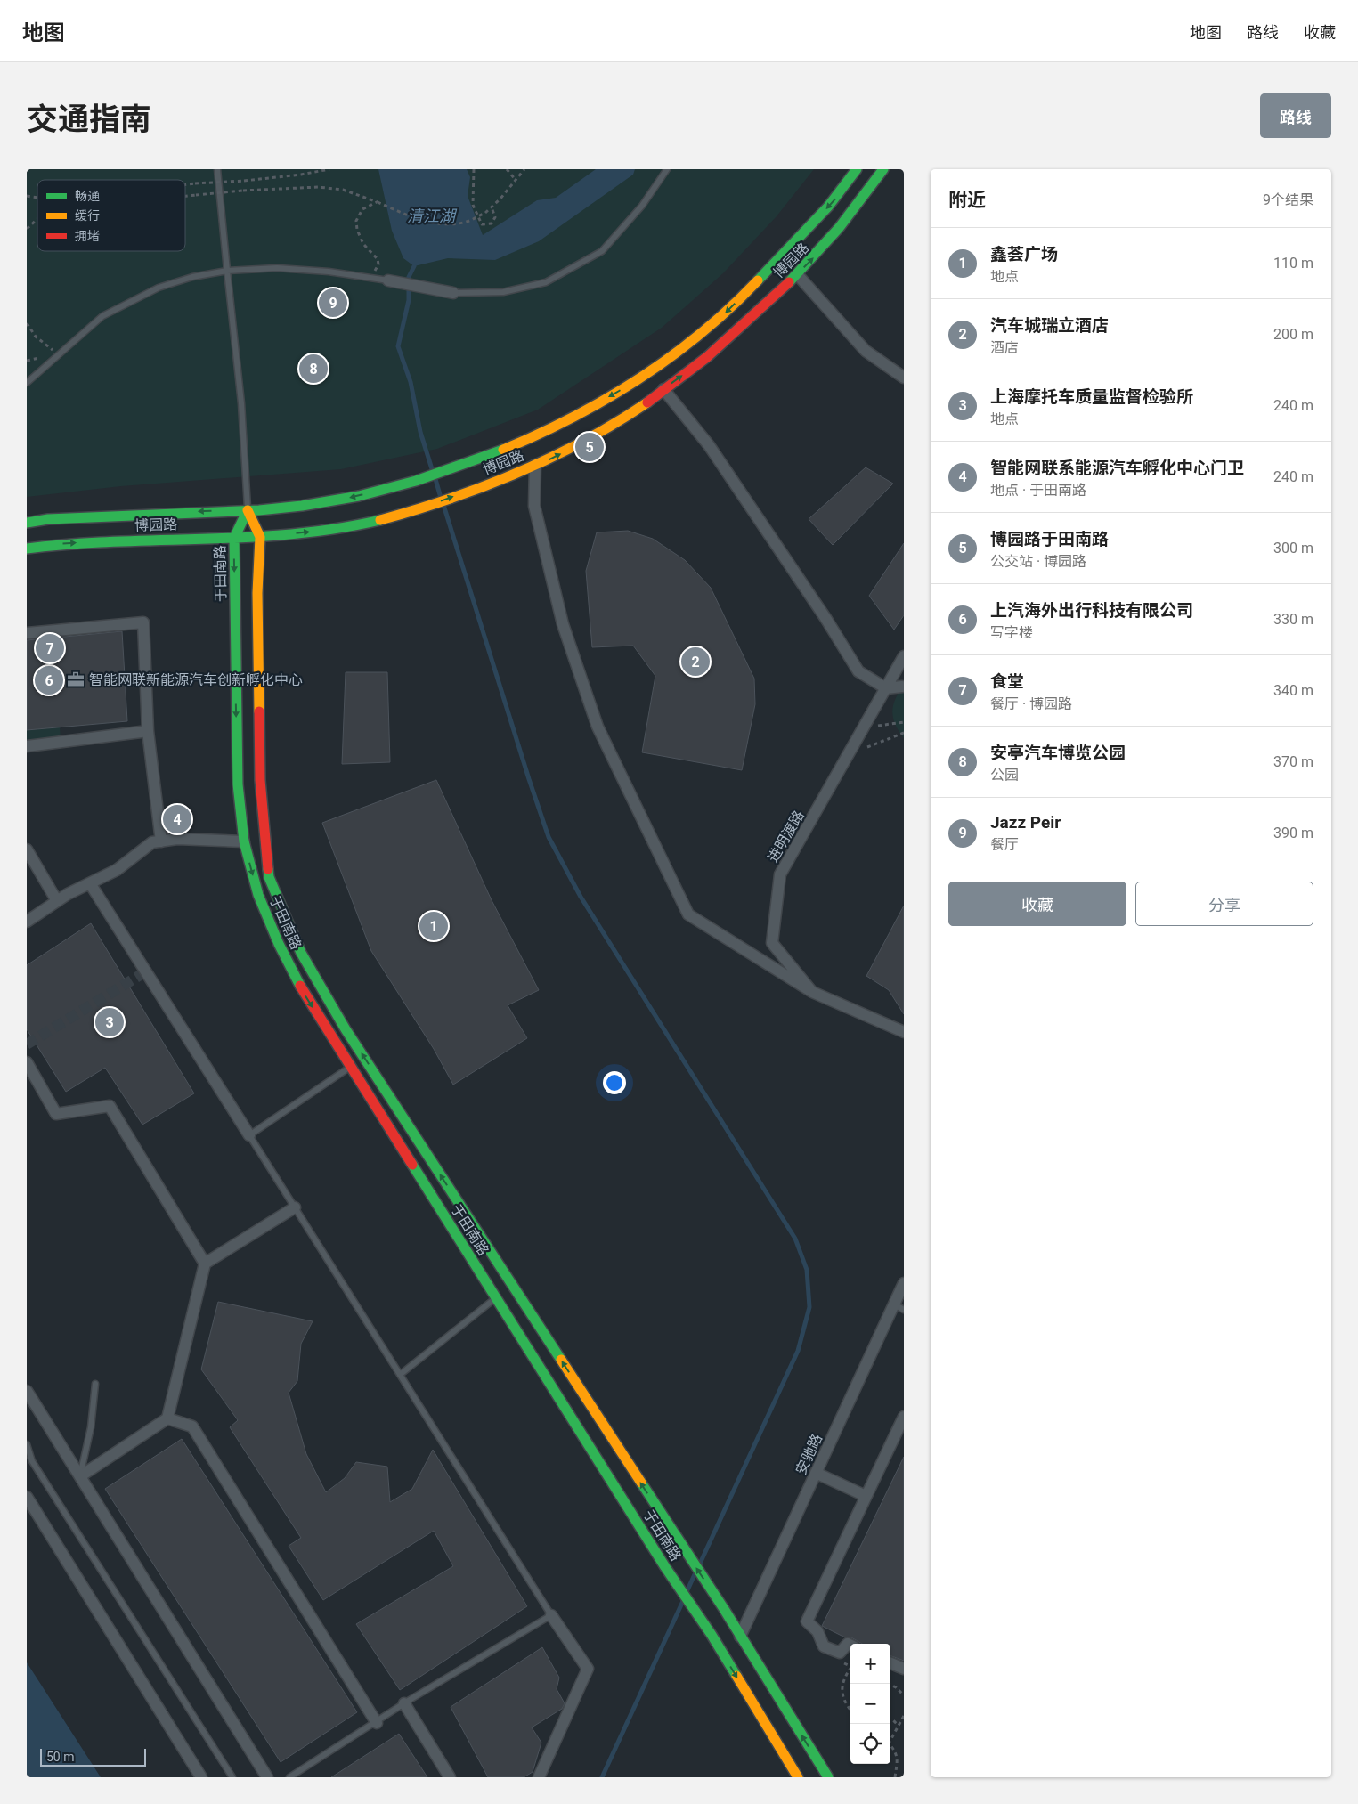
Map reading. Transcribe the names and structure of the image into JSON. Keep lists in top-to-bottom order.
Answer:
{
  "streets": {
    "street": [
      "博园路",
      "于田南路",
      "进明渡路",
      "安驰路"
    ]
  },
  "crossings": [
    ["博园路", "于田南路"],
    ["于田南路", "安驰路"]
  ],
  "water": ["清江湖"],
  "places": {
    "office": ["智能网联新能源汽车创新孵化中心"]
  },
  "legend": ["畅通", "缓行", "拥堵"],
  "scale_bar": "50 m",
  "page": {
    "header": "地图",
    "nav": ["地图", "路线", "收藏"],
    "title": "交通指南",
    "buttons": [
      "路线",
      ["收藏", "分享"]
    ],
    "heading": ["附近", "9个结果"],
    "list": [
      {
        "mark": "1",
        "name": "鑫荟广场",
        "note": "地点",
        "value": "110 m"
      },
      {
        "mark": "2",
        "name": "汽车城瑞立酒店",
        "note": "酒店",
        "value": "200 m"
      },
      {
        "mark": "3",
        "name": "上海摩托车质量监督检验所",
        "note": "地点",
        "value": "240 m"
      },
      {
        "mark": "4",
        "name": "智能网联系能源汽车孵化中心门卫",
        "note": "地点 · 于田南路",
        "value": "240 m"
      },
      {
        "mark": "5",
        "name": "博园路于田南路",
        "note": "公交站 · 博园路",
        "value": "300 m"
      },
      {
        "mark": "6",
        "name": "上汽海外出行科技有限公司",
        "note": "写字楼",
        "value": "330 m"
      },
      {
        "mark": "7",
        "name": "食堂",
        "note": "餐厅 · 博园路",
        "value": "340 m"
      },
      {
        "mark": "8",
        "name": "安亭汽车博览公园",
        "note": "公园",
        "value": "370 m"
      },
      {
        "mark": "9",
        "name": "Jazz Peir",
        "note": "餐厅",
        "value": "390 m"
      }
    ],
    "pins": [
      "9",
      "8",
      "5",
      "7",
      "2",
      "6",
      "4",
      "1",
      "3"
    ],
    "map_buttons": ["+", "−"],
    "scale": "50 m"
  }
}
